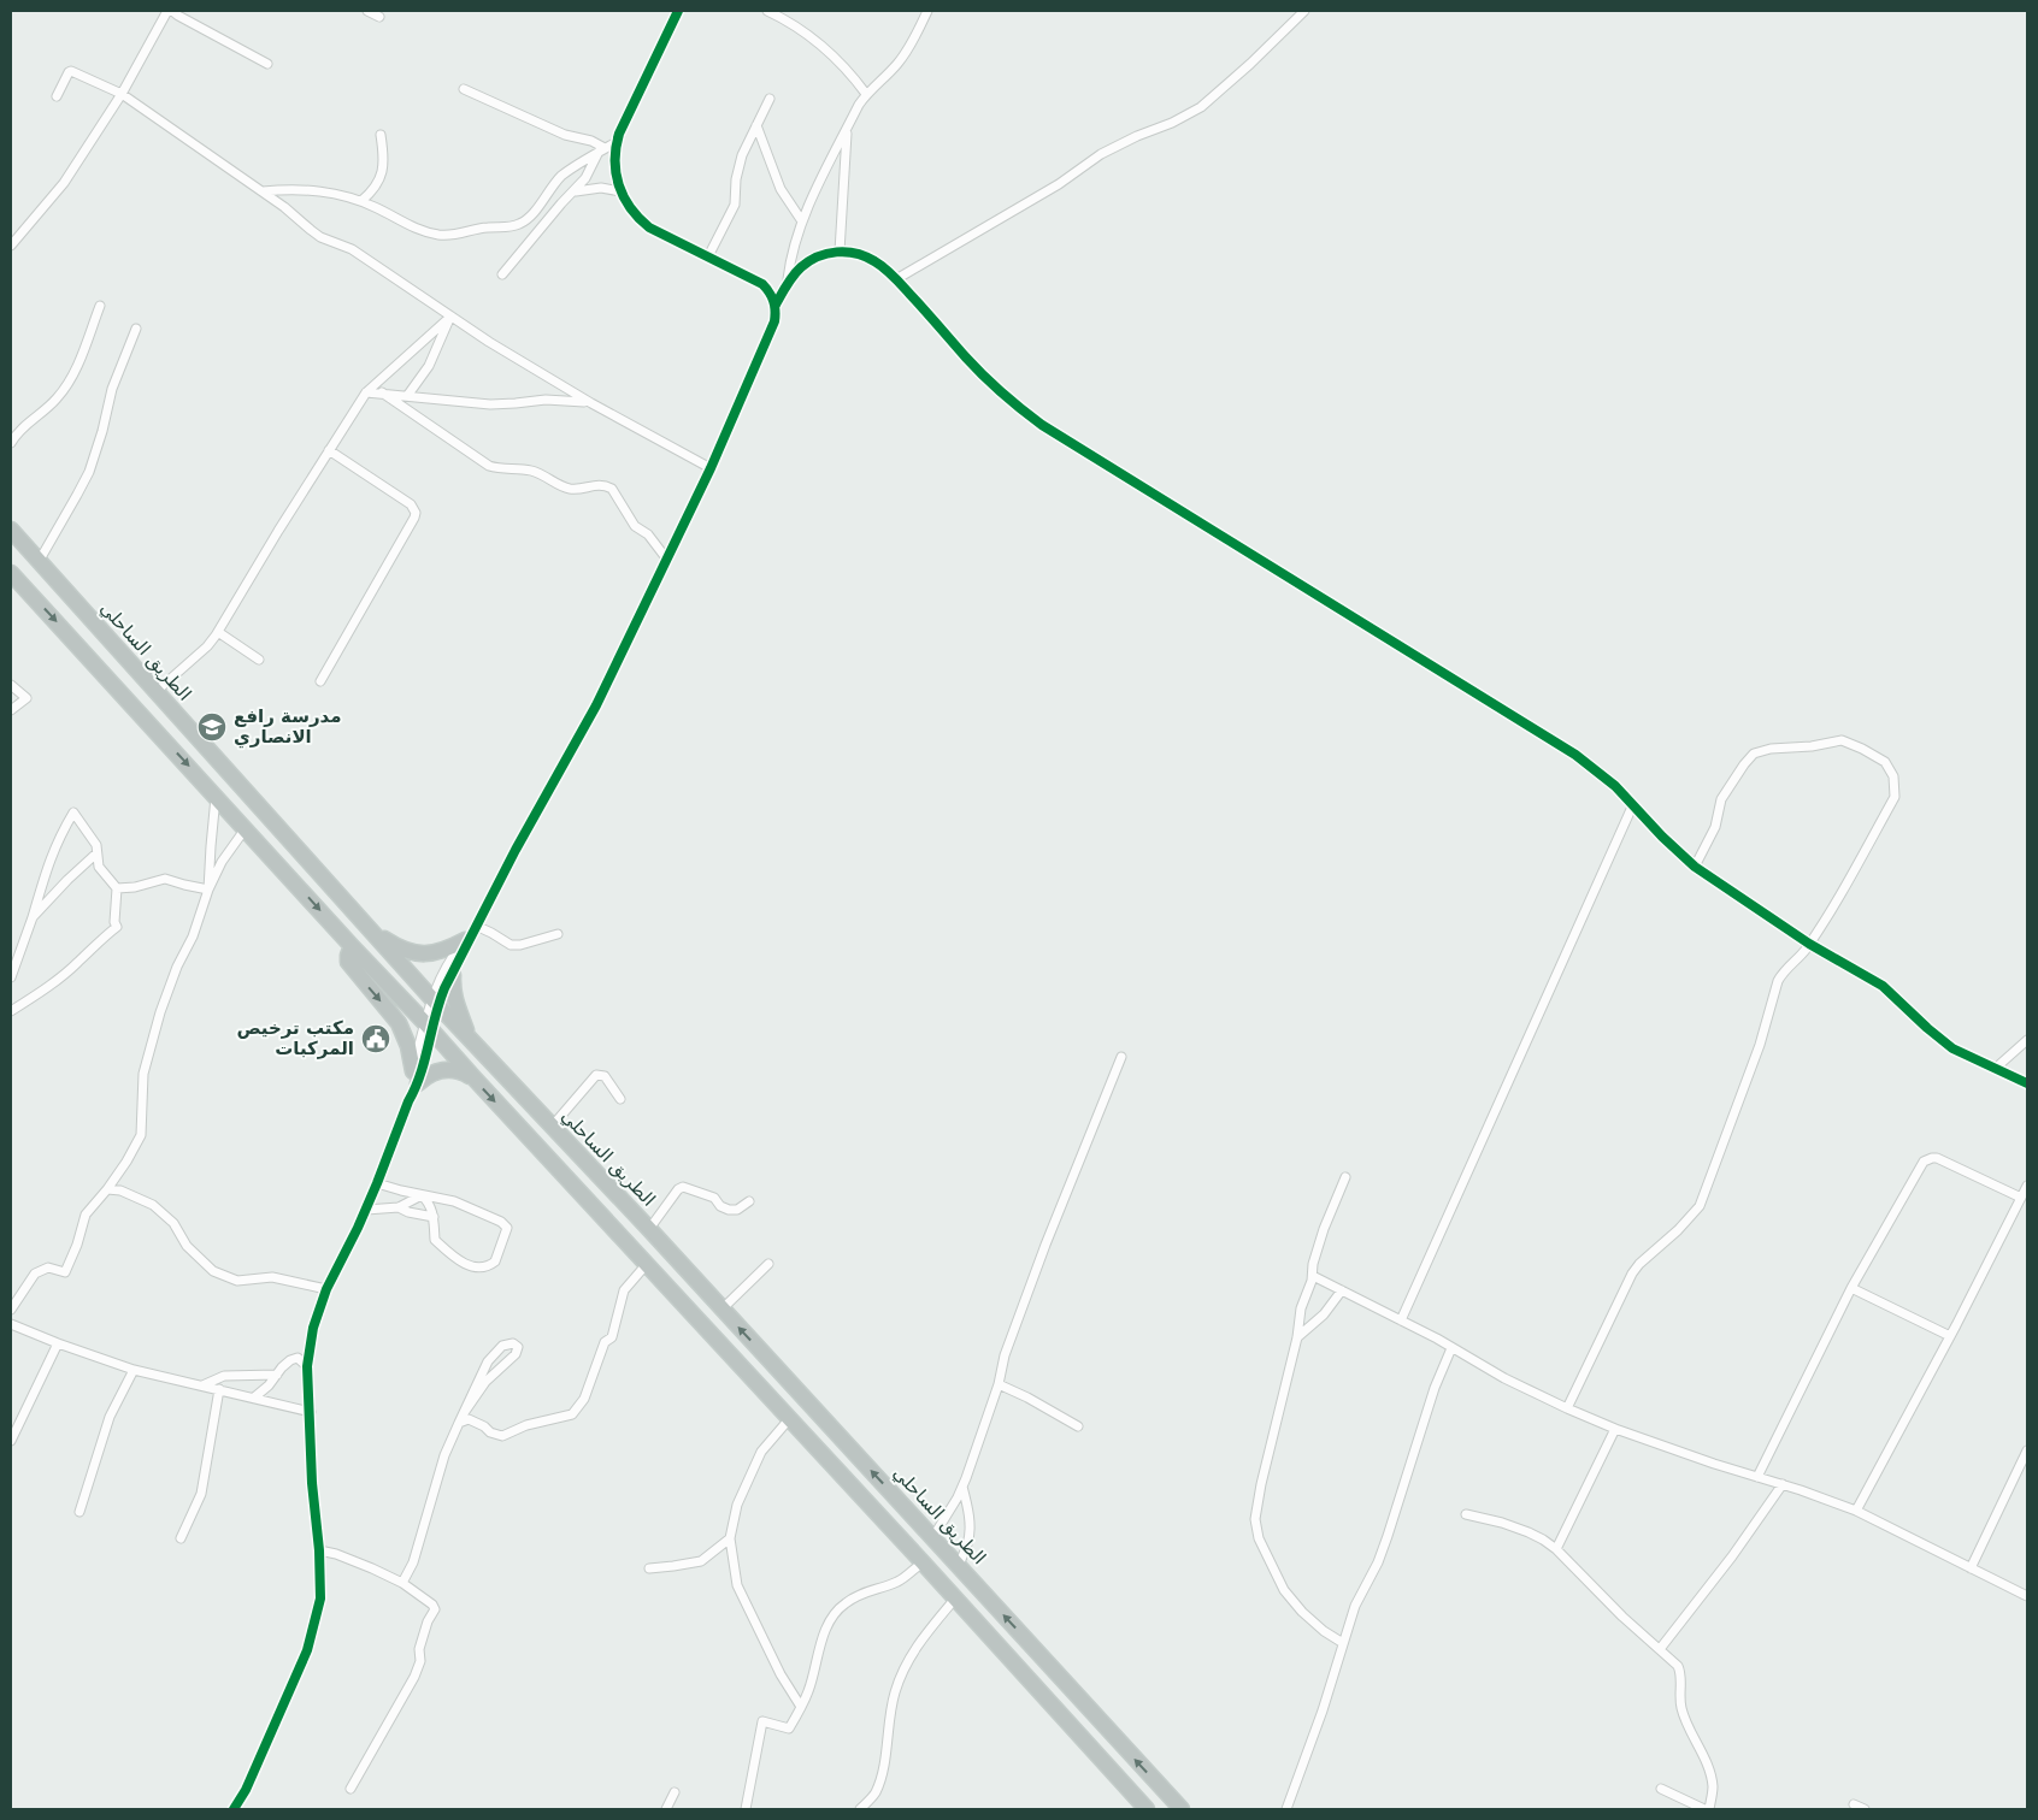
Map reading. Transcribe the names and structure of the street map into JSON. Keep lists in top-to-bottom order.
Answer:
{
  "streets": {
    "highway": ["الطريق الساحلي"]
  },
  "places": {
    "school or university": ["مدرسة رافع الانصاري"],
    "public building": ["مكتب ترخيص المركبات"]
  }
}
